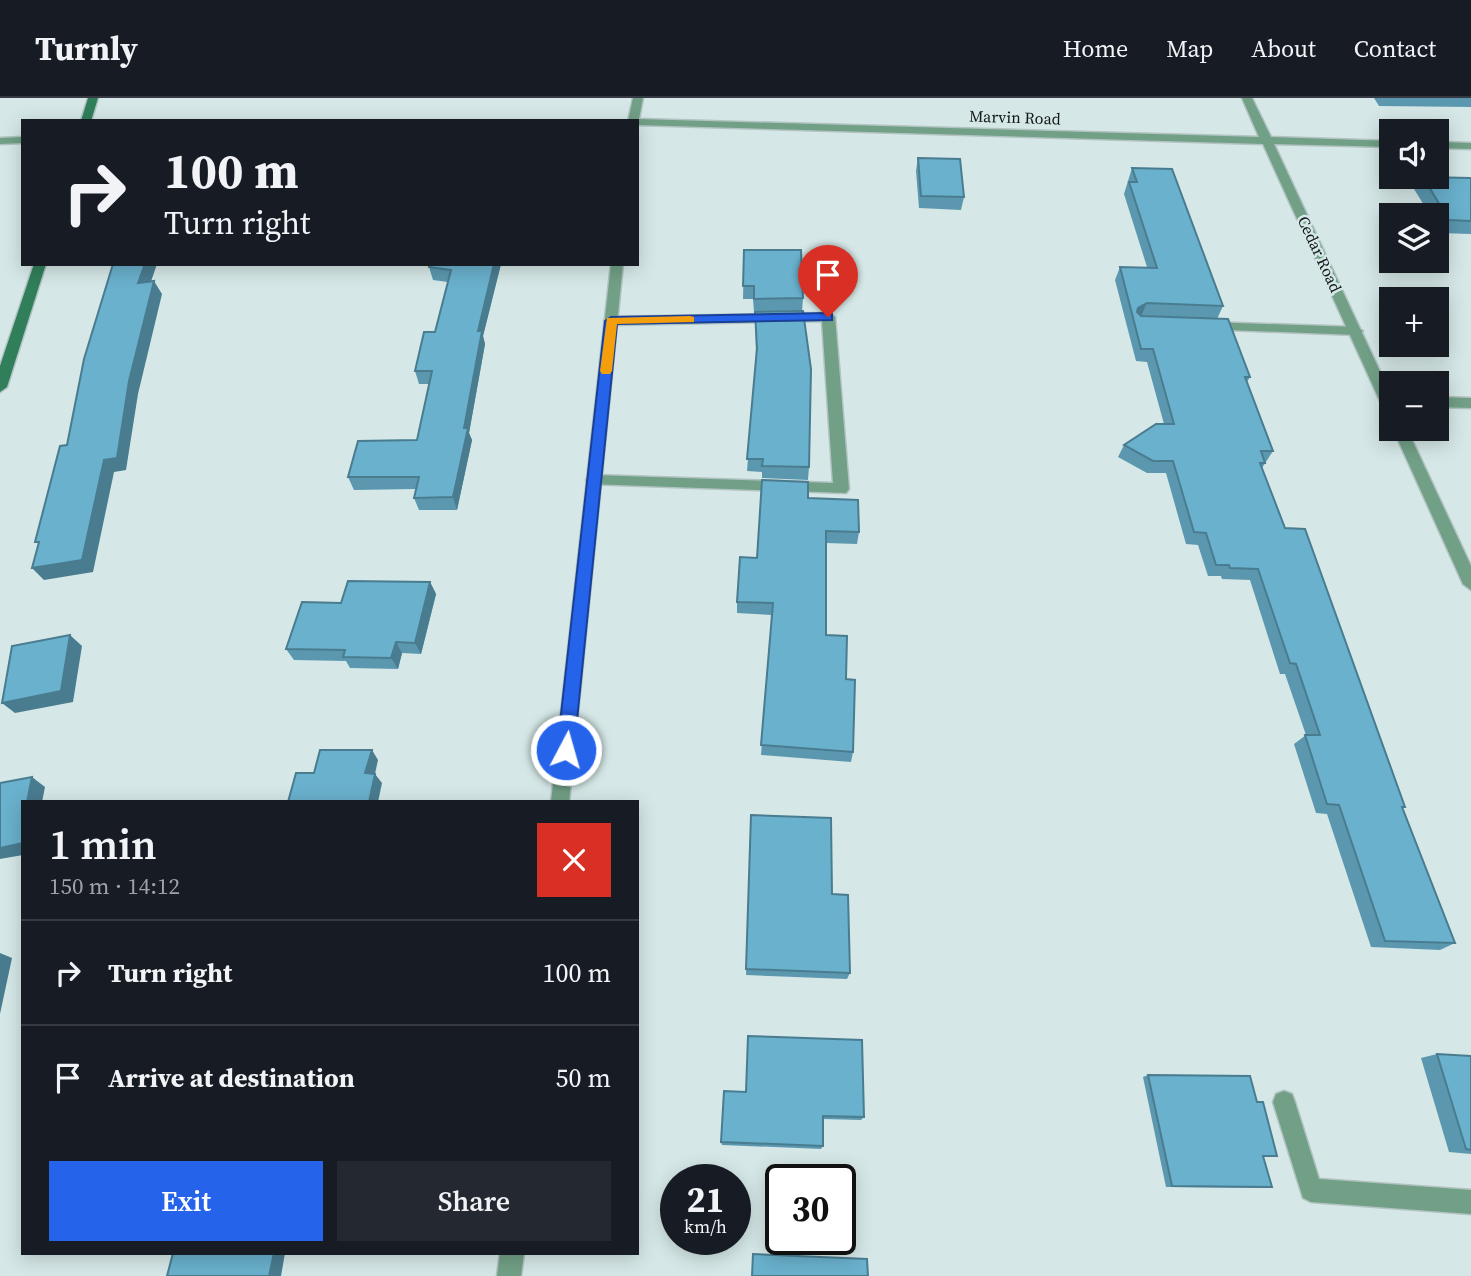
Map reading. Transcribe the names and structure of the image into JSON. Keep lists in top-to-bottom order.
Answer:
{
  "streets": {
    "street": ["Marvin Road", "Cedar Road"]
  },
  "crossings": [
    ["Marvin Road", "Cedar Road"]
  ],
  "page": {
    "header": "Turnly",
    "nav": [
      "Home",
      "Map",
      "About",
      "Contact"
    ],
    "map_buttons": ["+", "−"],
    "turn": ["100 m", "Turn right"],
    "heading": ["1 min", "150 m · 14:12"],
    "list": [
      {
        "name": "Turn right",
        "value": "100 m"
      },
      {
        "name": "Arrive at destination",
        "value": "50 m"
      }
    ],
    "buttons": ["Exit", "Share"],
    "speed": "21 km/h",
    "limit": "30"
  }
}
